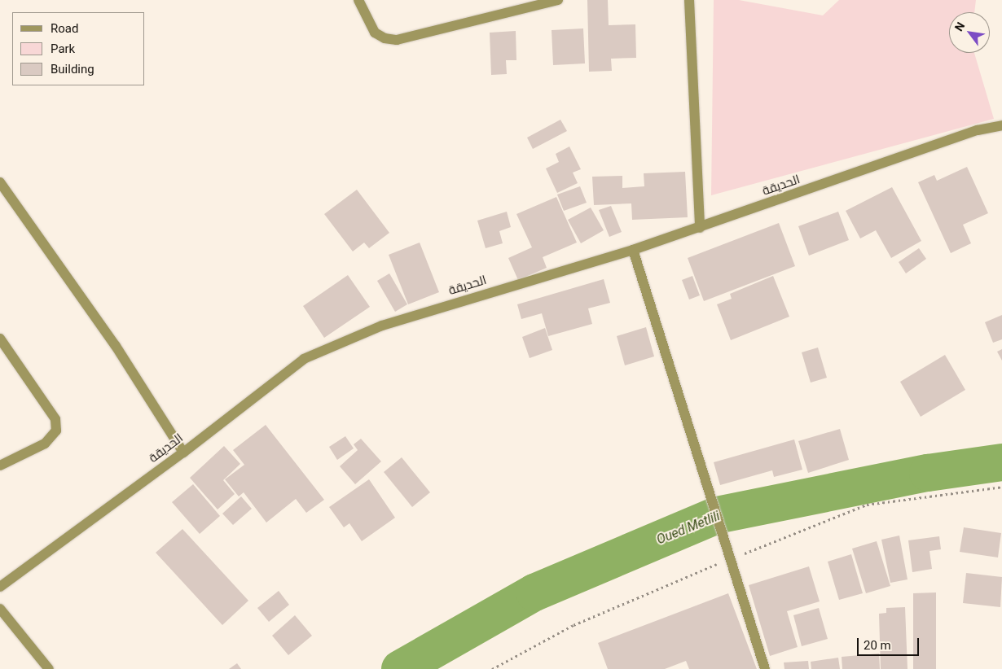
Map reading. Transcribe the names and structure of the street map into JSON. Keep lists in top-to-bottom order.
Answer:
{
  "streets": {
    "street": ["الحديقة"]
  },
  "water": ["Oued Metlili"],
  "legend": ["Road", "Park", "Building"],
  "scale_bar": "20 m",
  "north": "top left"
}
